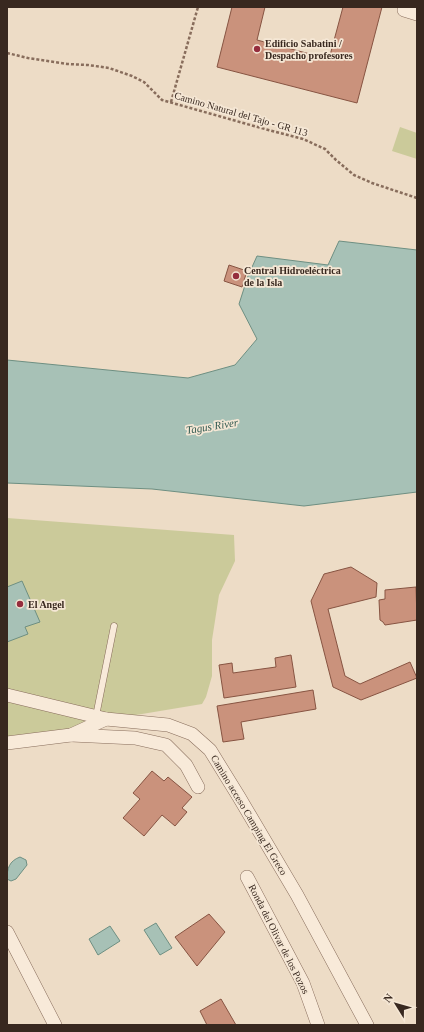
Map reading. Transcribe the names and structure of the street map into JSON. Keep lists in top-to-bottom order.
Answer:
{
  "streets": {
    "street": ["Camino acceso Camping El Greco", "Ronda del Olivar de los Pozos"],
    "path": ["Camino Natural del Tajo - GR 113"]
  },
  "water": ["Tagus River"],
  "places": ["Edificio Sabatini / Despacho profesores", "Central Hidroeléctrica de la Isla", "El Angel"],
  "north": "top left"
}
